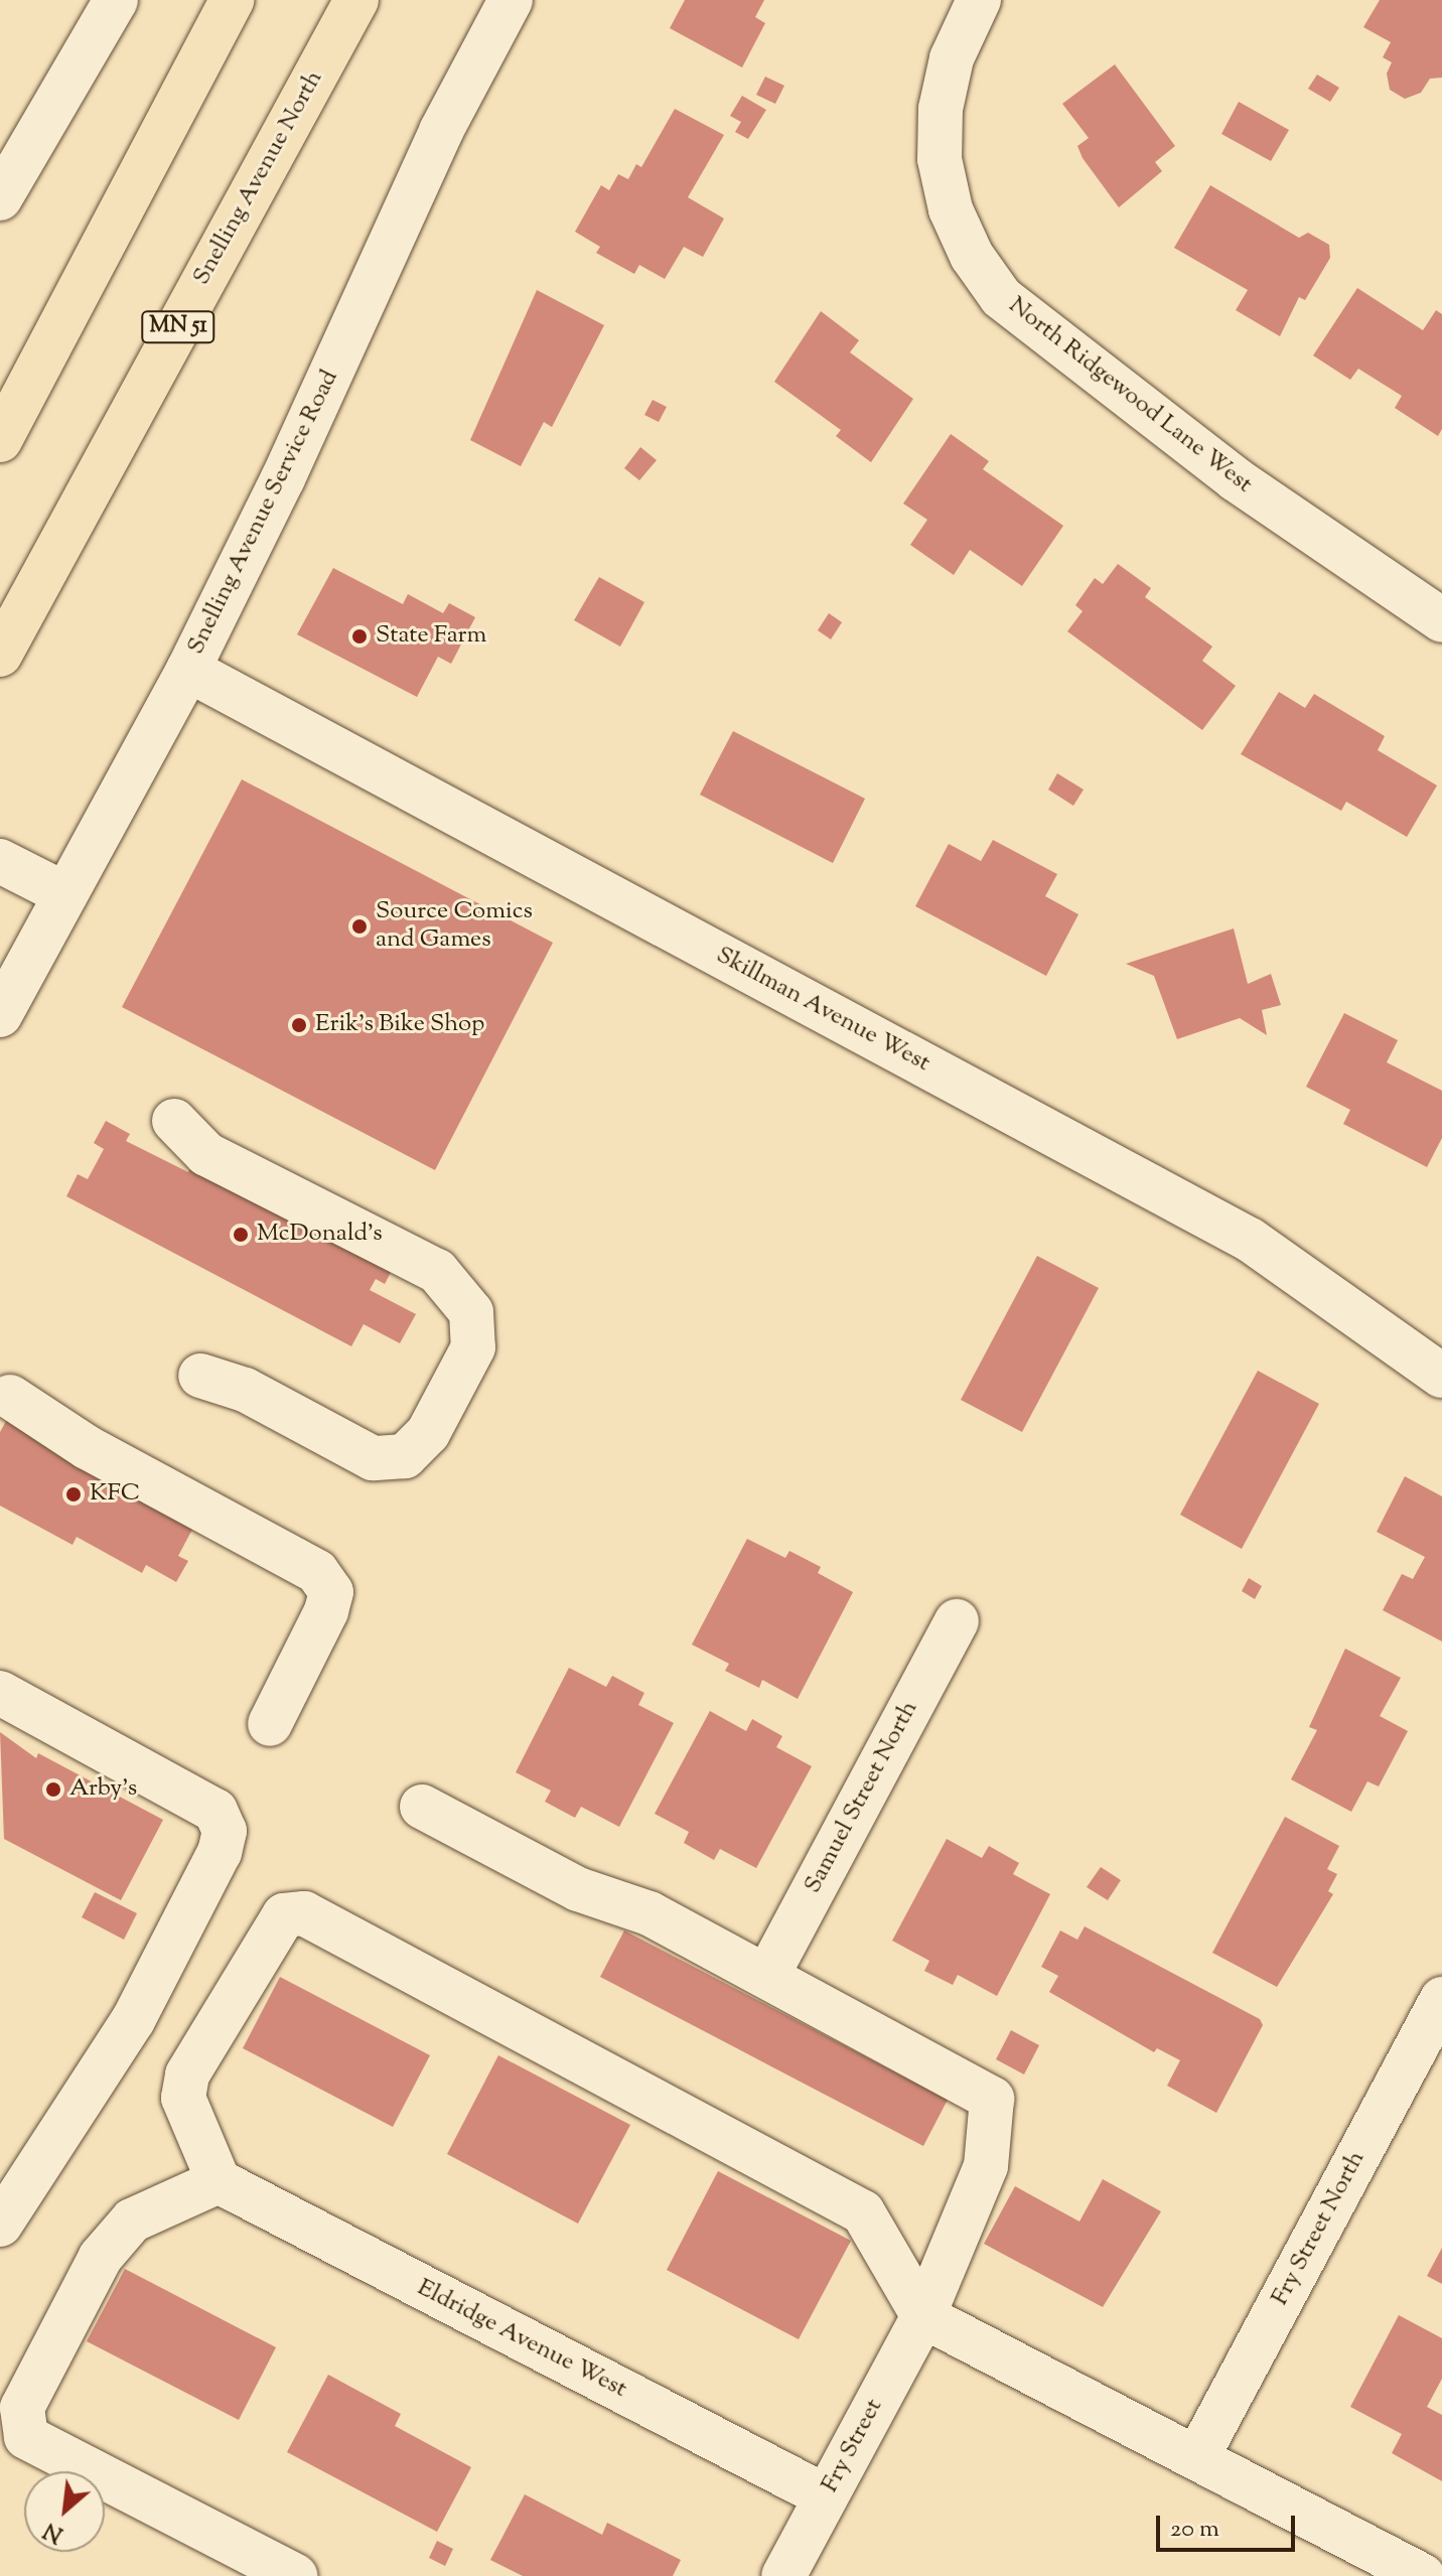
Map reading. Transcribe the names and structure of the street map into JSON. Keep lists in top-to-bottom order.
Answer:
{
  "streets": {
    "main road": ["Snelling Avenue North", "MN 51"],
    "street": [
      "North Ridgewood Lane West",
      "Snelling Avenue Service Road",
      "Skillman Avenue West",
      "Samuel Street North",
      "Fry Street North",
      "Eldridge Avenue West",
      "Fry Street"
    ]
  },
  "crossings": [
    ["Snelling Avenue Service Road", "Skillman Avenue West"],
    ["Samuel Street North", "Fry Street"],
    ["Eldridge Avenue West", "Fry Street"]
  ],
  "places": [
    "State Farm",
    "Source Comics and Games",
    "Erik's Bike Shop",
    "McDonald's",
    "KFC",
    "Arby's"
  ],
  "scale_bar": "20 m",
  "north": "bottom left"
}
